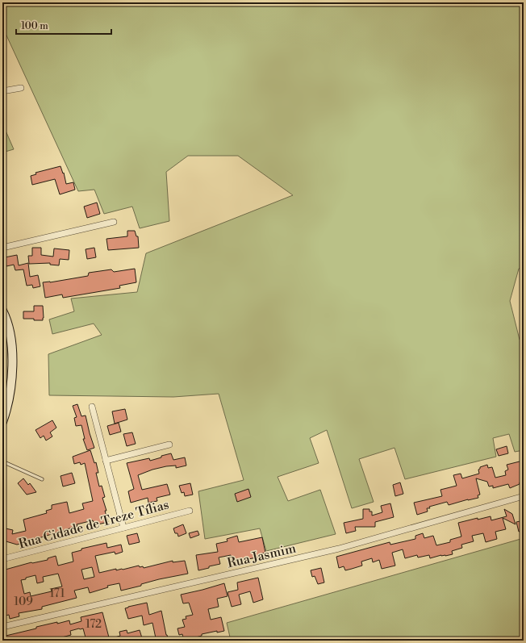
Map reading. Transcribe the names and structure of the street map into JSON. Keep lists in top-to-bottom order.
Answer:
{
  "streets": {
    "street": ["Rua Cidade de Treze Tílias", "Rua Jasmim"]
  },
  "house_numbers": ["171", "109", "172"],
  "scale_bar": "100 m"
}
